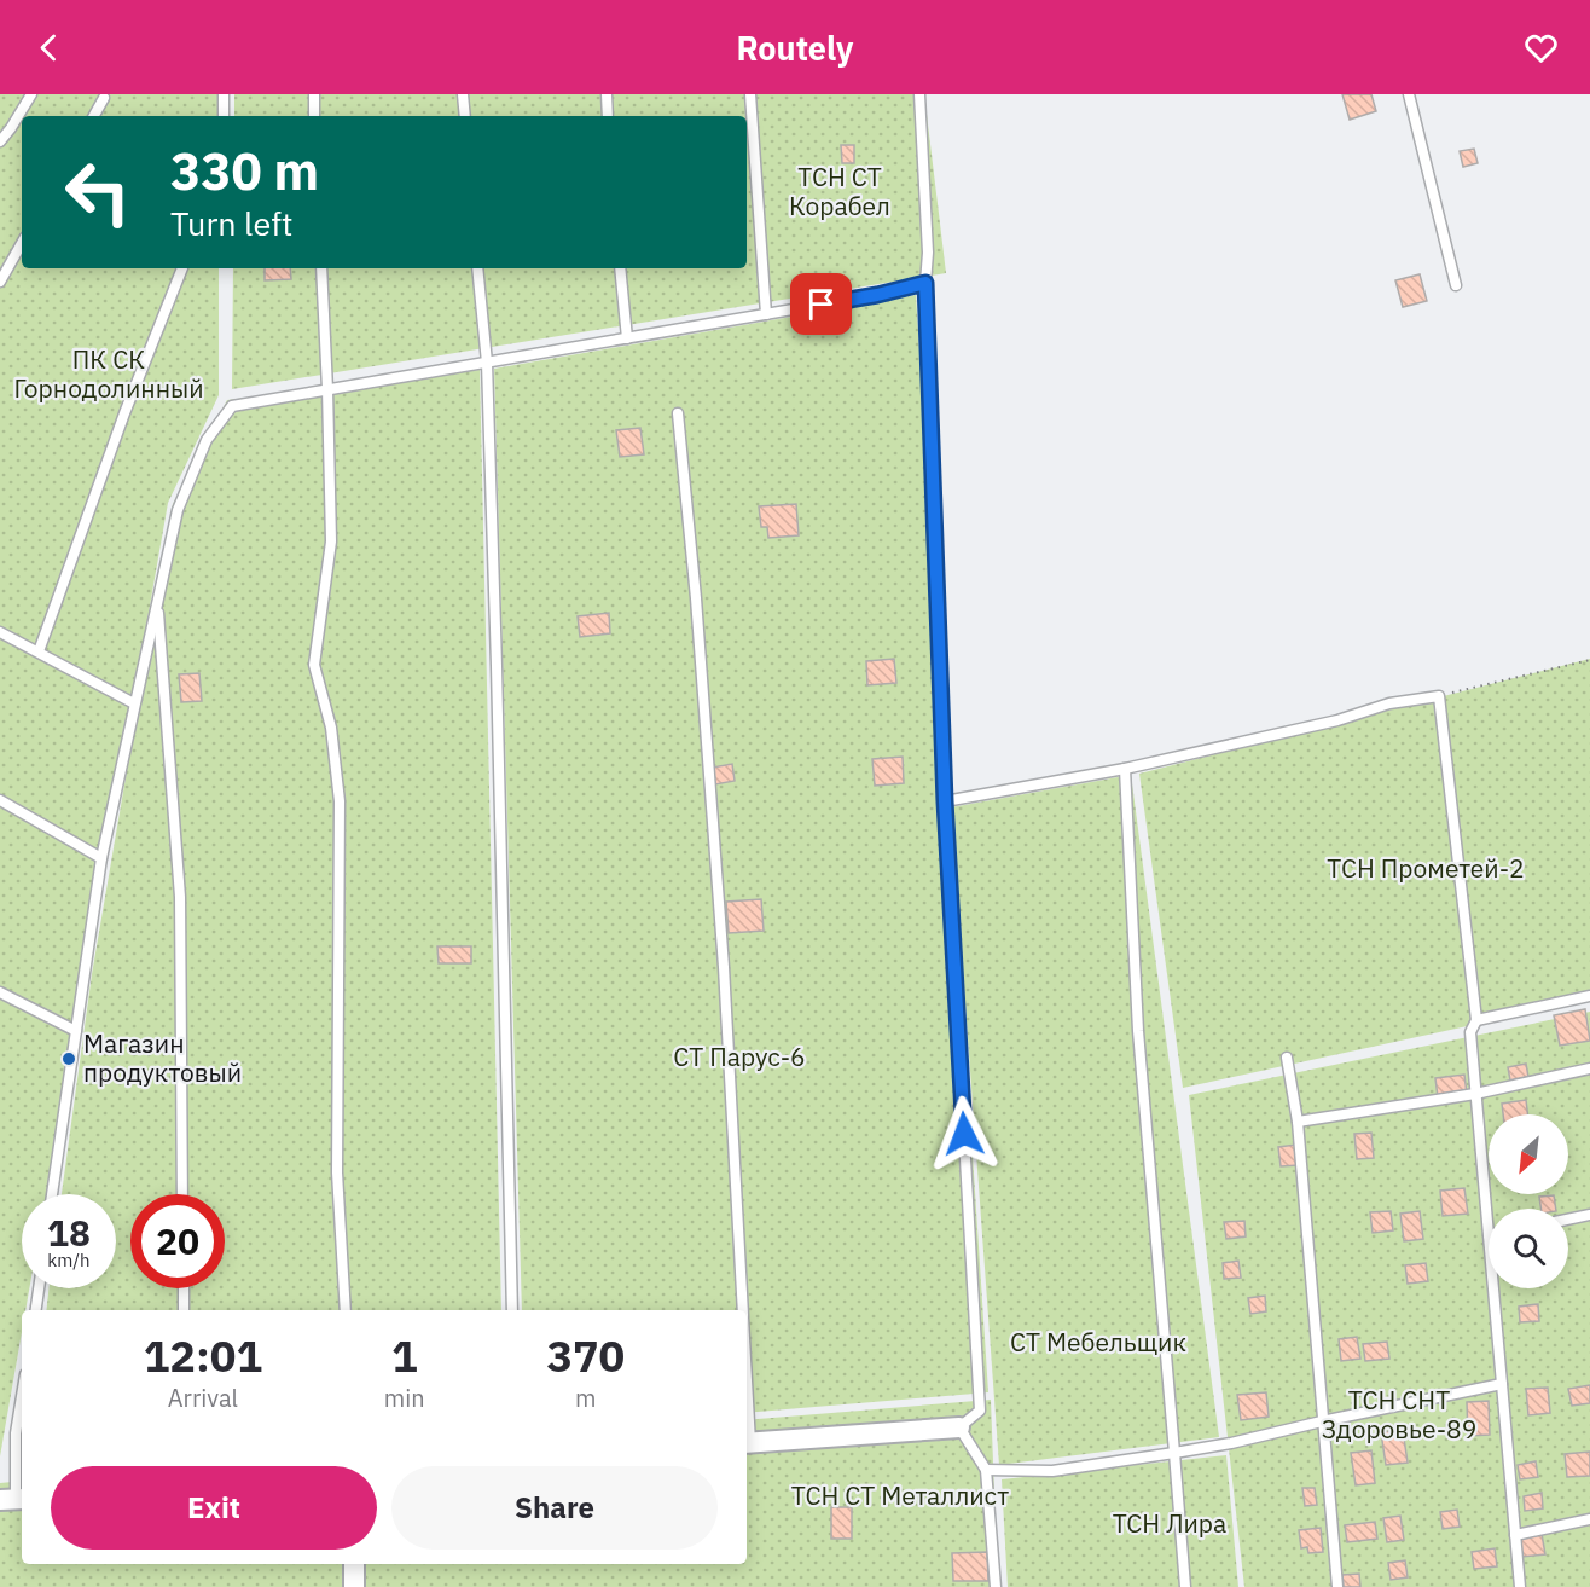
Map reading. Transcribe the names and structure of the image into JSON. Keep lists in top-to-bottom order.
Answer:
{
  "parks": [
    "ТСН СТ Корабел",
    "ПК СК Горнодолинный",
    "ТСН Прометей-2",
    "СТ Парус-6",
    "СТ Мебельщик",
    "ТСН СНТ Здоровье-89",
    "ТСН СТ Металлист",
    "ТСН Лира"
  ],
  "places": ["Магазин продуктовый"],
  "north": "bottom left",
  "page": {
    "header": "Routely",
    "turn": ["330 m", "Turn left"],
    "speed": "18 km/h",
    "limit": "20",
    "eta": [
      "12:01",
      "Arrival",
      "1",
      "min",
      "370",
      "m"
    ],
    "buttons": ["Exit", "Share"]
  }
}
